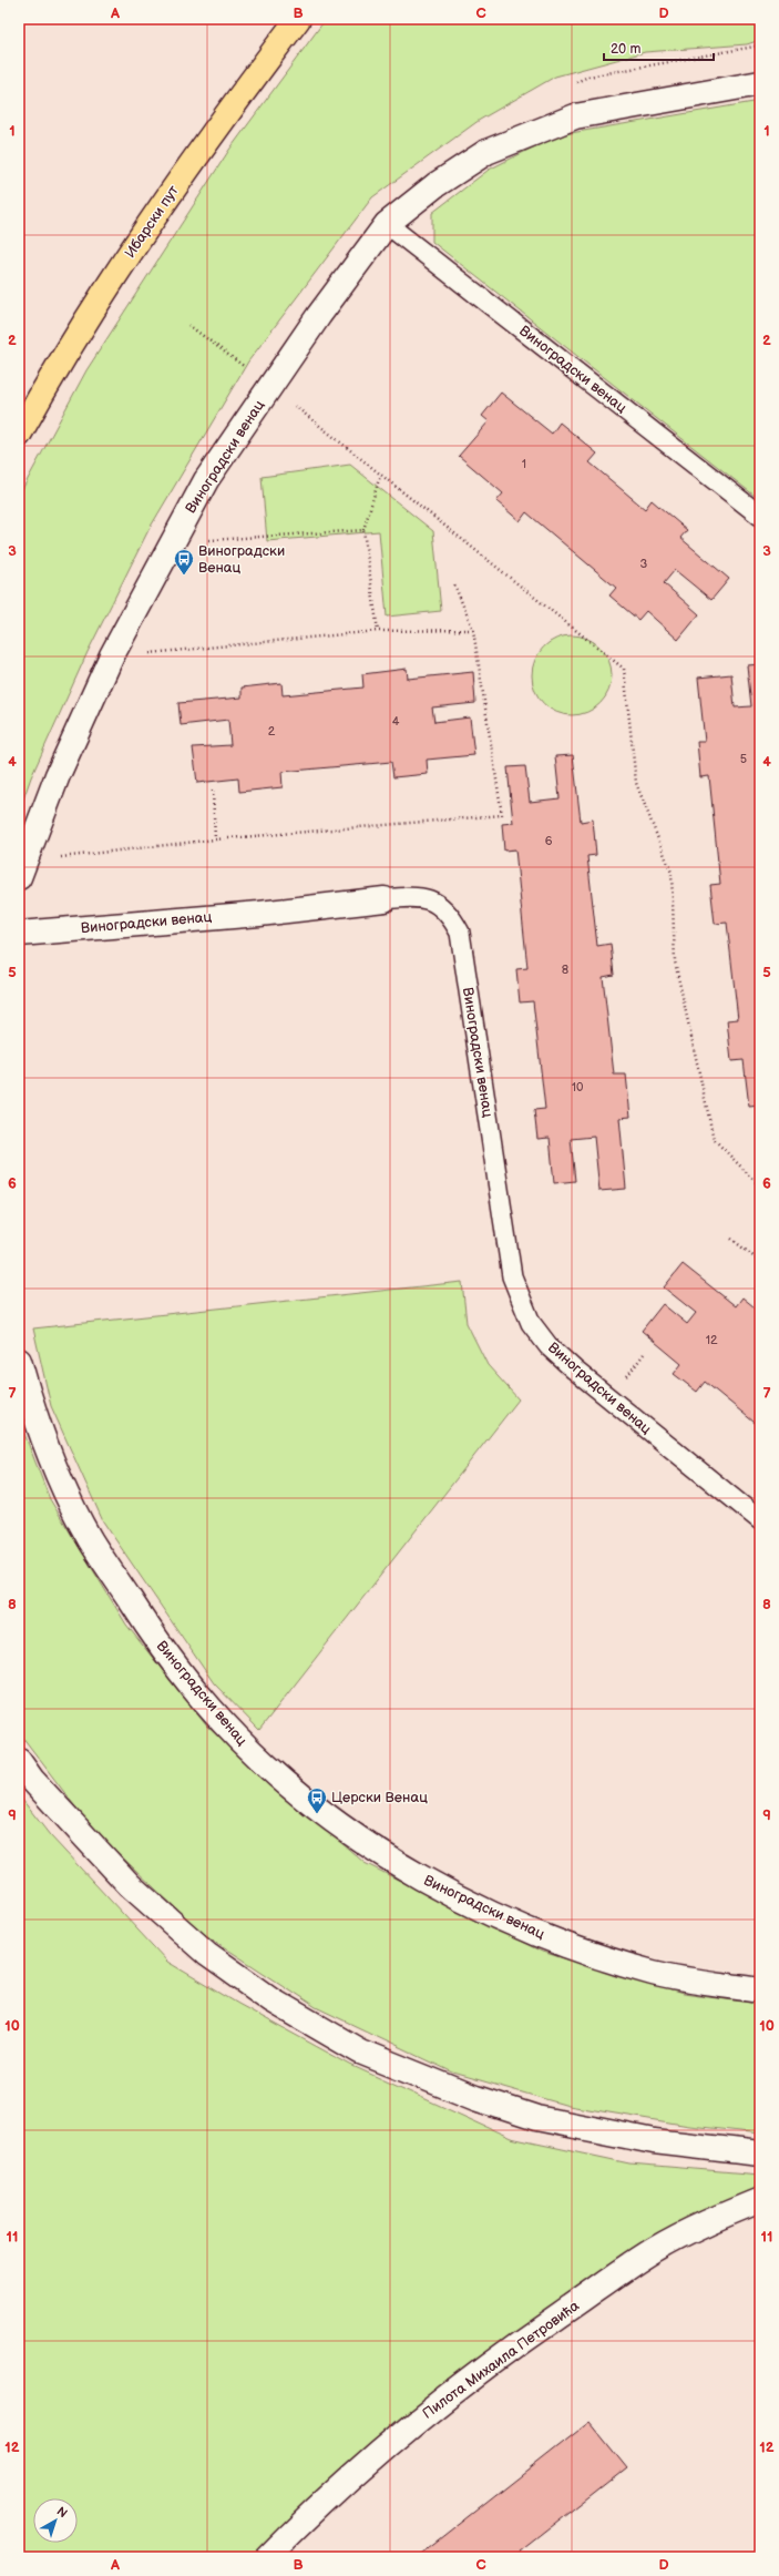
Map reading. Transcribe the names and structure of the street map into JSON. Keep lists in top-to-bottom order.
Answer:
{
  "streets": {
    "main road": ["Ибарски пут"],
    "street": ["Виноградски венац", "Пилота Михаила Петровића"]
  },
  "places": {
    "bus stop": ["Виноградски Венац", "Церски Венац"]
  },
  "house_numbers": [
    "1",
    "3",
    "4",
    "2",
    "5",
    "6",
    "8",
    "10",
    "12"
  ],
  "scale_bar": "20 m",
  "north": "top right",
  "grid": {
    "columns": [
      "A",
      "B",
      "C",
      "D"
    ],
    "rows": [
      "1",
      "2",
      "3",
      "4",
      "5",
      "6",
      "7",
      "8",
      "9",
      "10",
      "11",
      "12"
    ]
  }
}
